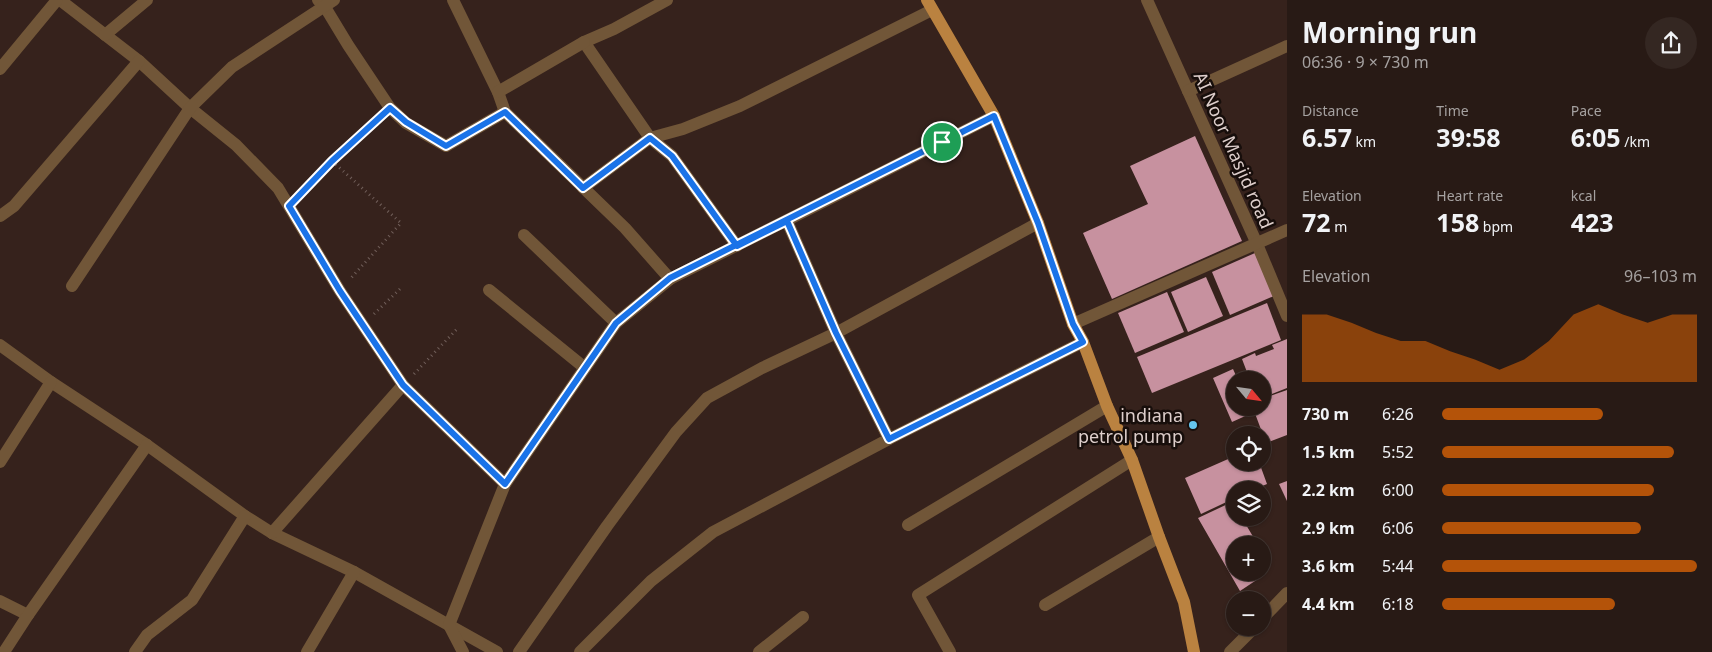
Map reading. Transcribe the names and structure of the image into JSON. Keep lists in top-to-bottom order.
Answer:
{
  "streets": {
    "street": ["AI Noor Masjid road"]
  },
  "places": ["indiana petrol pump"],
  "north": "bottom right",
  "page": {
    "heading": ["Morning run", "06:36 · 9 × 730 m"],
    "stats": [
      ["Distance", "6.57 km"],
      ["Time", "39:58"],
      ["Pace", "6:05 /km"],
      ["Elevation", "72 m"],
      ["Heart rate", "158 bpm"],
      ["kcal", "423"]
    ],
    "chart": ["Elevation", "96–103 m"],
    "map_buttons": ["+", "−"],
    "list": [
      {
        "name": "730 m",
        "note": "6:26"
      },
      {
        "name": "1.5 km",
        "note": "5:52"
      },
      {
        "name": "2.2 km",
        "note": "6:00"
      },
      {
        "name": "2.9 km",
        "note": "6:06"
      },
      {
        "name": "3.6 km",
        "note": "5:44"
      },
      {
        "name": "4.4 km",
        "note": "6:18"
      }
    ]
  }
}
